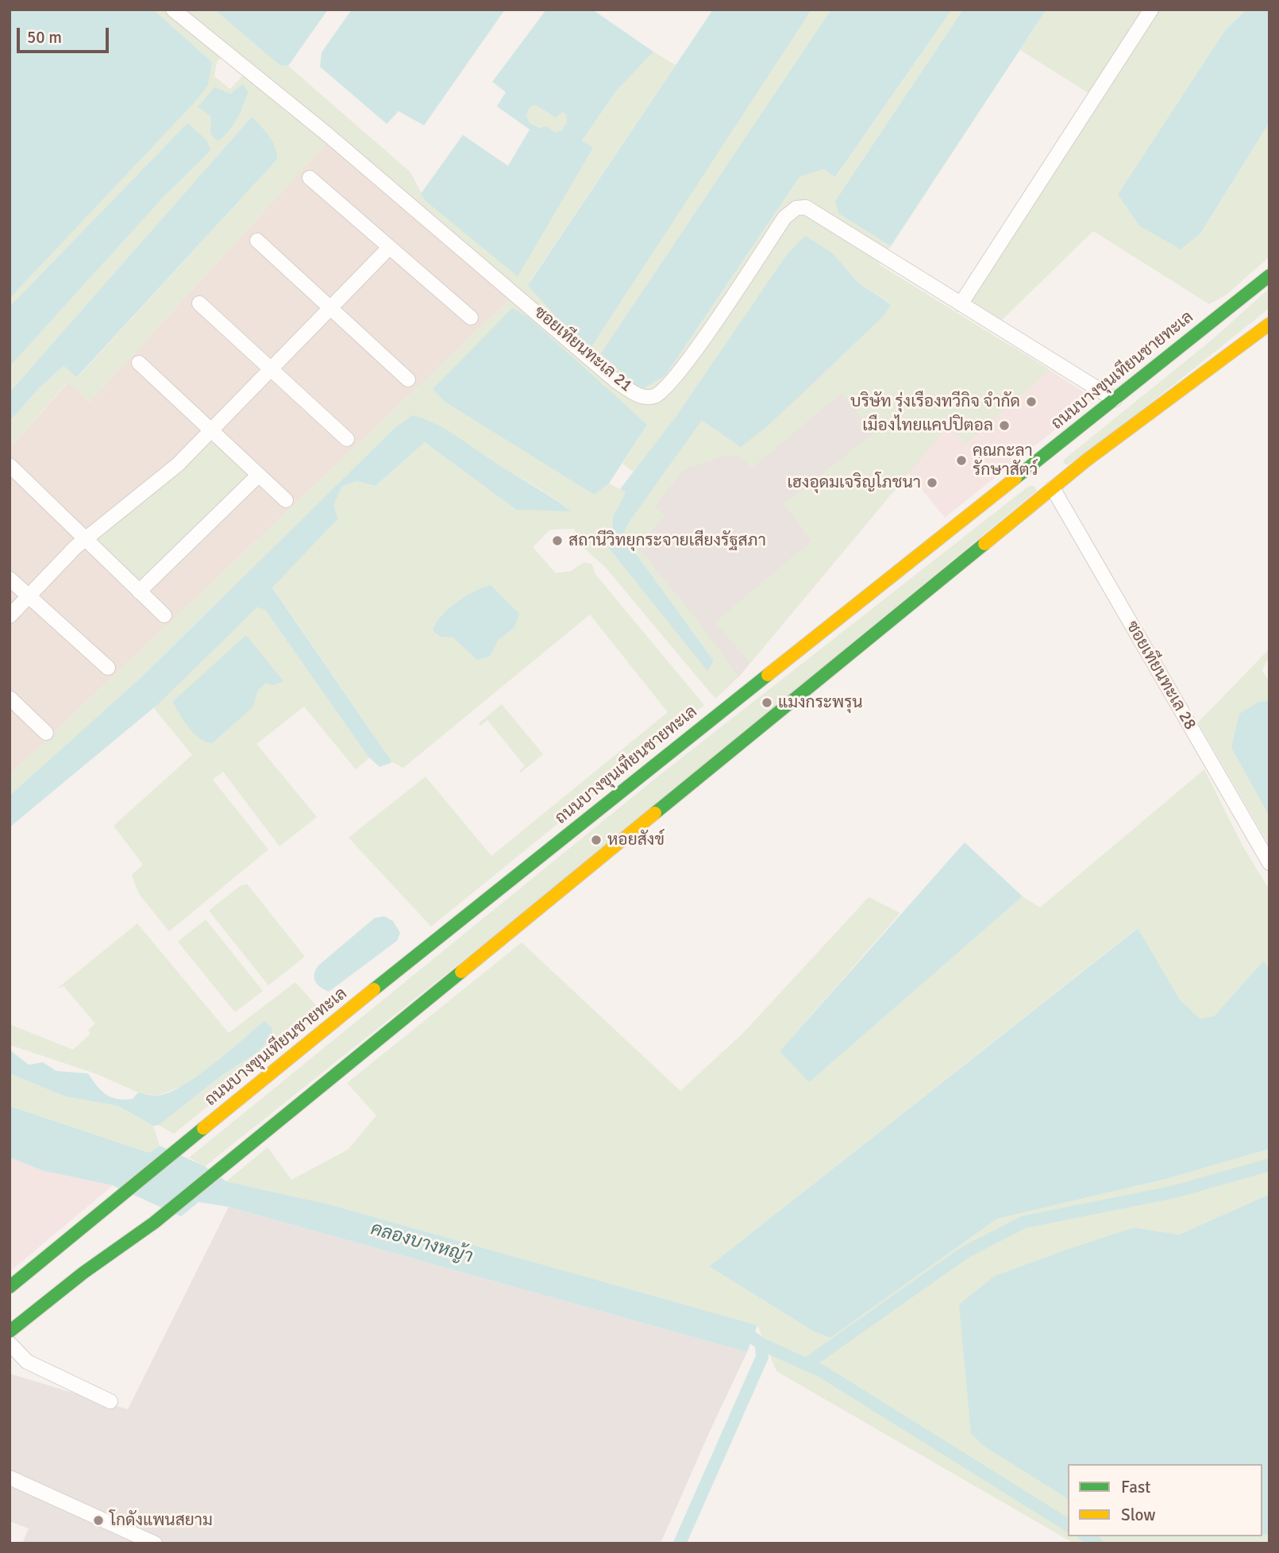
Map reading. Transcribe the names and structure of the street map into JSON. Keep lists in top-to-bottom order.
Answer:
{
  "streets": {
    "main road": ["ถนนบางขุนเทียนชายทะเล"],
    "street": ["ซอยเทียนทะเล 21", "ซอยเทียนทะเล 28"]
  },
  "crossings": [
    ["ซอยเทียนทะเล 21", "ถนนบางขุนเทียนชายทะเล"]
  ],
  "water": ["คลองบางหญ้า"],
  "places": [
    "บริษัท รุ่งเรืองทวีกิจ จำกัด",
    "เมืองไทยแคปปิตอล",
    "คุณกะลา รักษาสัตว์",
    "เฮงอุดมเจริญโภชนา",
    "สถานีวิทยุกระจายเสียงรัฐสภา",
    "แมงกระพรุน",
    "หอยสังข์",
    "โกดังแพนสยาม"
  ],
  "legend": ["Fast", "Slow"],
  "scale_bar": "50 m"
}
